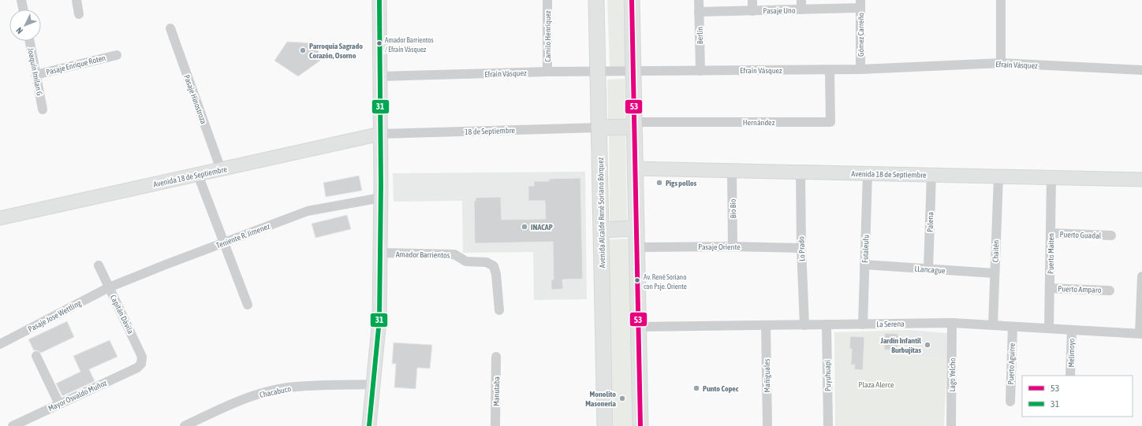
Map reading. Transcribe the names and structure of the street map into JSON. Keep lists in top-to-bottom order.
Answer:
{
  "streets": {
    "main road": ["Avenida Alcalde René Soriano Bórquez"],
    "street": [
      "Pasaje Uno",
      "Gómez Carreño",
      "Berlín",
      "Camilo Henríquez",
      "Pasaje Enrique Roten",
      "Efraín Vásquez",
      "Joaquín Imilan G",
      "Pasaje Hinostroza",
      "Hernández",
      "18 de Septiembre",
      "Avenida 18 de Septiembre",
      "Bio Bio",
      "Palena",
      "Puerto Guadal",
      "Teniente R. Jimenez",
      "Pasaje Oriente",
      "Lo Prado",
      "Futaleufu",
      "Chaitén",
      "Puerto Maiten",
      "Amador Barrientos",
      "LLancague",
      "Puerto Amparo",
      "Capitán Dávila",
      "Pasaje Jose Wettling",
      "La Serena",
      "Melimoyo",
      "Puerto Aguirre",
      "Lago Yelcho",
      "Mañiguales",
      "Puyuhuapi",
      "Chacabuco",
      "Manutaba",
      "Mayor Osvaldo Muñoz"
    ]
  },
  "crossings": [
    ["Pasaje Uno", "Gómez Carreño"],
    ["Pasaje Uno", "Berlín"],
    ["Gómez Carreño", "Efraín Vásquez"],
    ["Berlín", "Efraín Vásquez"],
    ["Camilo Henríquez", "Efraín Vásquez"],
    ["Pasaje Enrique Roten", "Joaquín Imilan G"],
    ["Efraín Vásquez", "Hernández"],
    ["Efraín Vásquez", "Avenida Alcalde René Soriano Bórquez"],
    ["Pasaje Hinostroza", "Avenida 18 de Septiembre"],
    ["18 de Septiembre", "Avenida 18 de Septiembre"],
    ["18 de Septiembre", "Avenida Alcalde René Soriano Bórquez"],
    ["Avenida 18 de Septiembre", "Bio Bio"],
    ["Avenida 18 de Septiembre", "Palena"],
    ["Avenida 18 de Septiembre", "Lo Prado"],
    ["Avenida 18 de Septiembre", "Futaleufu"],
    ["Avenida 18 de Septiembre", "Chaitén"],
    ["Avenida 18 de Septiembre", "Puerto Maiten"],
    ["Bio Bio", "Pasaje Oriente"],
    ["Palena", "LLancague"],
    ["Puerto Guadal", "Puerto Maiten"],
    ["Teniente R. Jimenez", "Capitán Dávila"],
    ["Teniente R. Jimenez", "Pasaje Jose Wettling"],
    ["Pasaje Oriente", "Lo Prado"],
    ["Lo Prado", "La Serena"],
    ["Futaleufu", "LLancague"],
    ["Futaleufu", "La Serena"],
    ["Chaitén", "LLancague"],
    ["Chaitén", "La Serena"],
    ["Puerto Maiten", "Puerto Amparo"],
    ["Puerto Maiten", "La Serena"],
    ["Capitán Dávila", "Pasaje Jose Wettling"],
    ["Capitán Dávila", "Mayor Osvaldo Muñoz"],
    ["La Serena", "Melimoyo"],
    ["La Serena", "Puerto Aguirre"],
    ["La Serena", "Lago Yelcho"],
    ["La Serena", "Mañiguales"],
    ["La Serena", "Puyuhuapi"]
  ],
  "parks": ["Plaza Alerce"],
  "places": [
    "Amador Barrientos / Efraín Vásquez",
    "Parroquia Sagrado Corazón, Osorno",
    "Pigs pollos",
    "INACAP",
    "Av. René Soriano con Psje. Oriente",
    "Jardín Infantil Burbujitas",
    "Punto Copec",
    "Monolito Masonería"
  ],
  "lines": ["transit line 53", "transit line 31"],
  "legend": ["53", "31"],
  "north": "bottom left"
}
